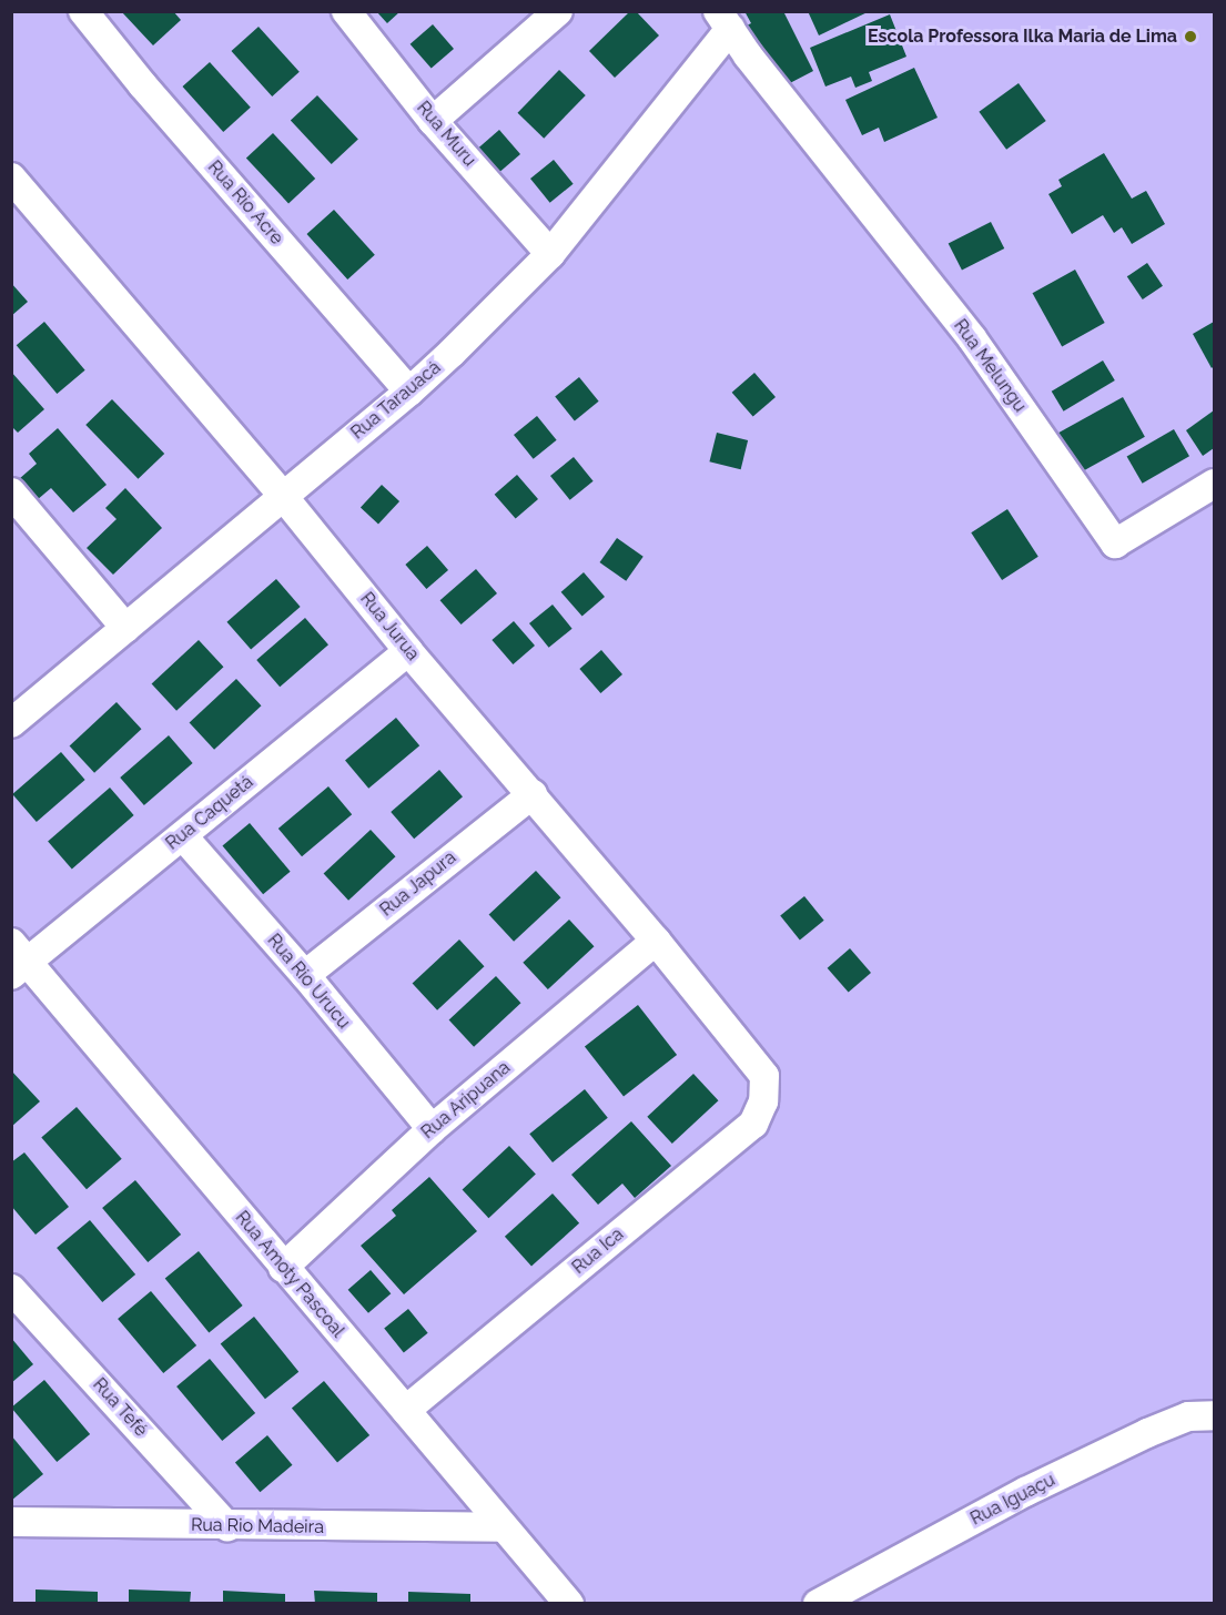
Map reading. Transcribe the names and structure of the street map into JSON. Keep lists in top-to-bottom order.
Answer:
{
  "streets": {
    "street": [
      "Rua Muru",
      "Rua Rio Acre",
      "Rua Melungu",
      "Rua Tarauacá",
      "Rua Jurua",
      "Rua Caquetá",
      "Rua Japura",
      "Rua Rio Urucu",
      "Rua Aripuana",
      "Rua Ica",
      "Rua Amoty Pascoal",
      "Rua Tefé",
      "Rua Iguaçu",
      "Rua Rio Madeira"
    ]
  },
  "crossings": [
    ["Rua Muru", "Rua Tarauacá"],
    ["Rua Rio Acre", "Rua Tarauacá"],
    ["Rua Melungu", "Rua Tarauacá"],
    ["Rua Tarauacá", "Rua Jurua"],
    ["Rua Jurua", "Rua Caquetá"],
    ["Rua Jurua", "Rua Japura"],
    ["Rua Jurua", "Rua Aripuana"],
    ["Rua Jurua", "Rua Ica"],
    ["Rua Caquetá", "Rua Rio Urucu"],
    ["Rua Caquetá", "Rua Amoty Pascoal"],
    ["Rua Japura", "Rua Rio Urucu"],
    ["Rua Rio Urucu", "Rua Aripuana"],
    ["Rua Aripuana", "Rua Amoty Pascoal"],
    ["Rua Ica", "Rua Amoty Pascoal"],
    ["Rua Amoty Pascoal", "Rua Rio Madeira"],
    ["Rua Tefé", "Rua Rio Madeira"]
  ],
  "places": ["Escola Professora Ilka Maria de Lima"]
}
